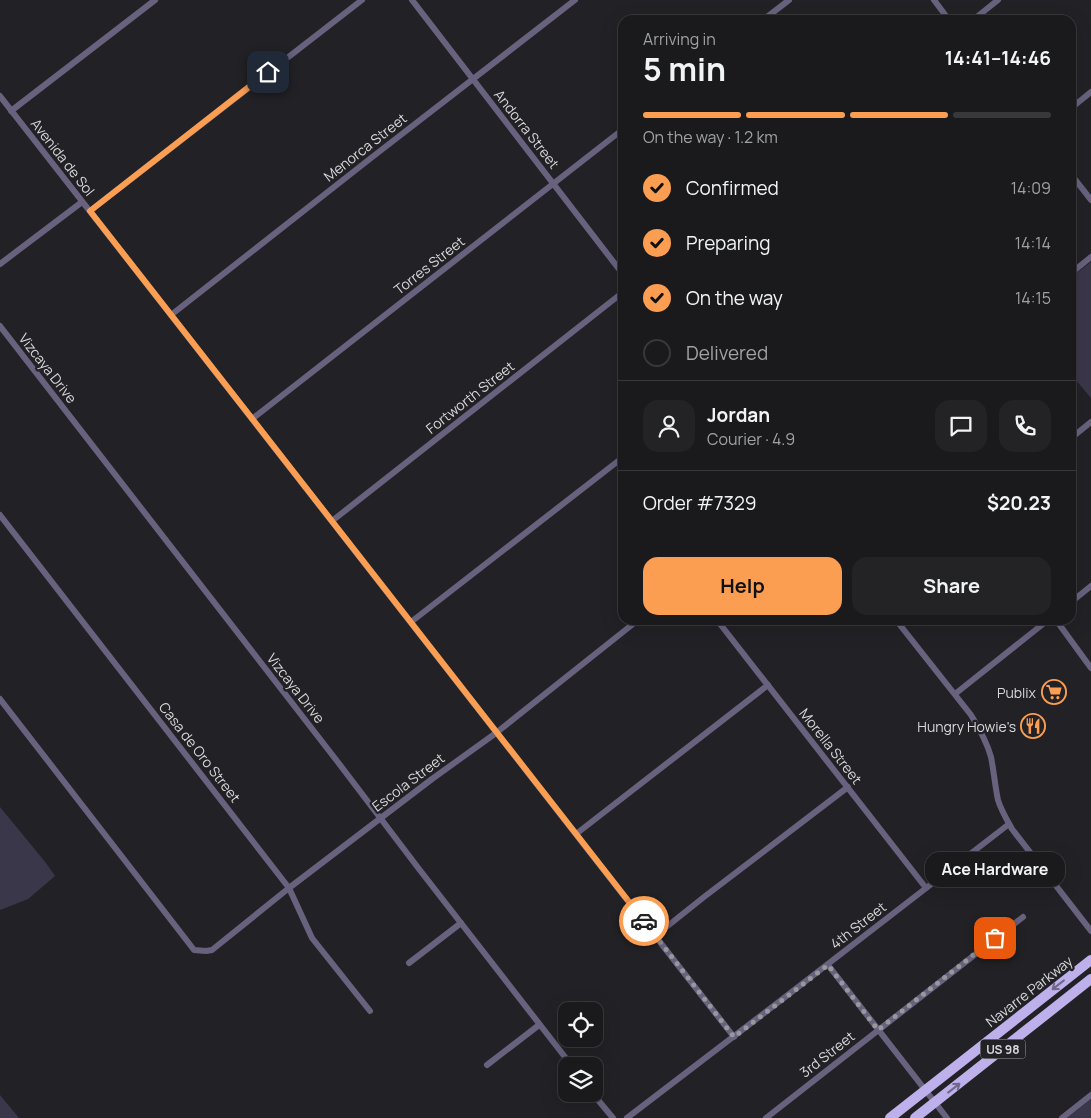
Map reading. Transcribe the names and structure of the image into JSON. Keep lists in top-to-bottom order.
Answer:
{
  "streets": {
    "highway": ["Navarre Parkway", "US 98"],
    "street": [
      "Andorra Street",
      "Menorca Street",
      "Avenida de Sol",
      "Torres Street",
      "Vizcaya Drive",
      "Fortworth Street",
      "Morella Street",
      "Casa de Oro Street",
      "Escola Street",
      "4th Street",
      "3rd Street"
    ]
  },
  "crossings": [
    ["Andorra Street", "Menorca Street"],
    ["Andorra Street", "Torres Street"],
    ["Menorca Street", "Avenida de Sol"],
    ["Avenida de Sol", "Torres Street"],
    ["Avenida de Sol", "Fortworth Street"],
    ["Avenida de Sol", "Escola Street"],
    ["Avenida de Sol", "4th Street"],
    ["Vizcaya Drive", "Escola Street"],
    ["Morella Street", "4th Street"],
    ["Casa de Oro Street", "Escola Street"]
  ],
  "places": {
    "supermarket": ["Publix"],
    "restaurant": ["Hungry Howie's"],
    "other": ["Ace Hardware"]
  },
  "page": {
    "heading": ["5 min", "Arriving in", "14:41–14:46"],
    "panel": [
      "Jordan",
      "Courier · 4.9",
      "Order #7329",
      "$20.23"
    ],
    "bar": "On the way · 1.2 km",
    "list": [
      ["Confirmed", "14:09"],
      ["Preparing", "14:14"],
      ["On the way", "14:15"],
      "Delivered"
    ],
    "buttons": ["Help", "Share"],
    "bubble": "Ace Hardware"
  }
}
